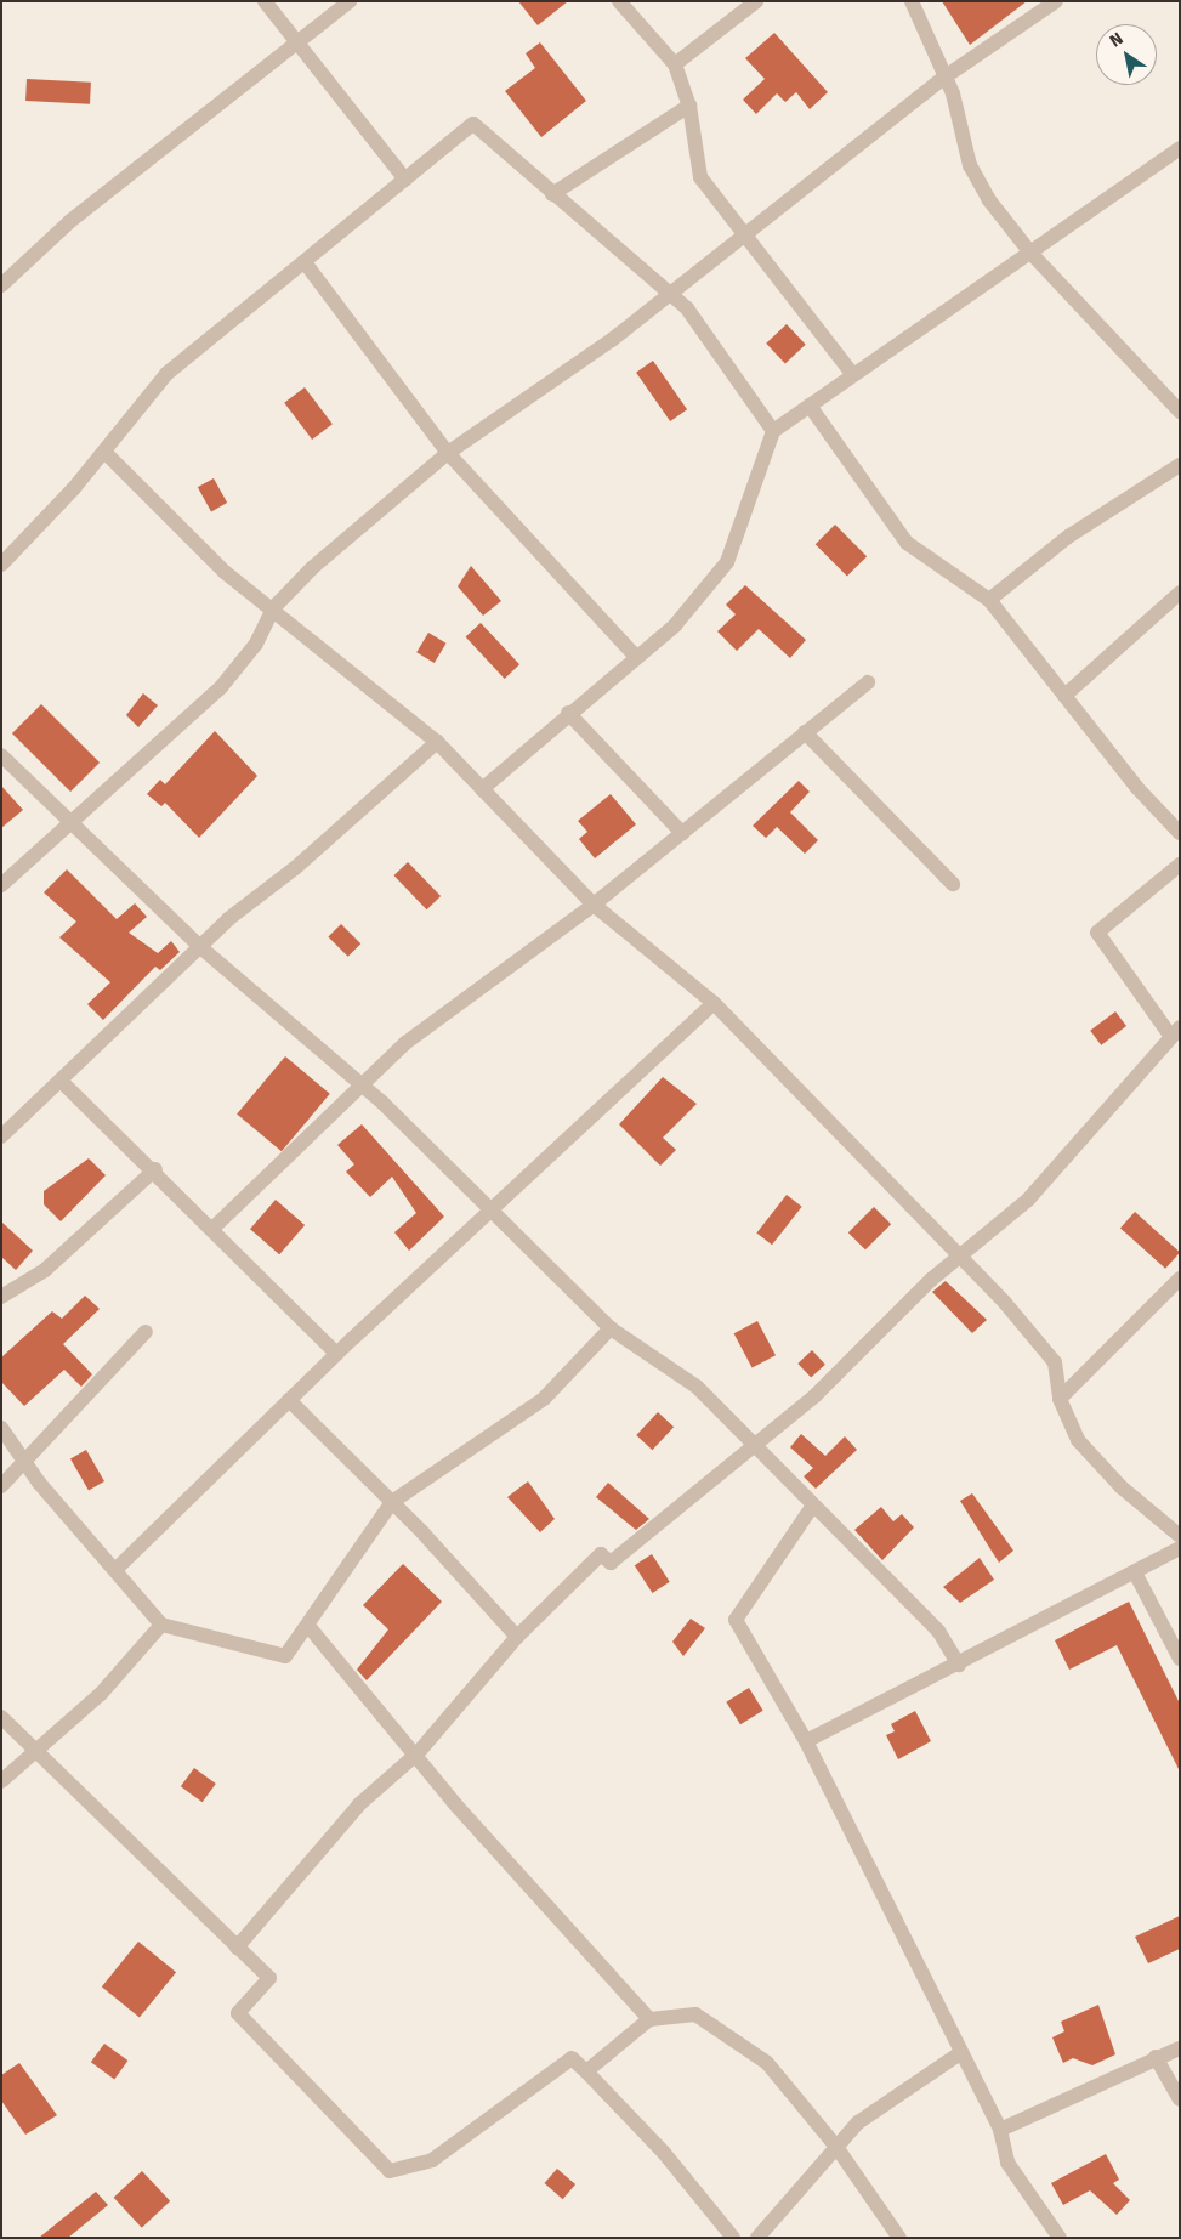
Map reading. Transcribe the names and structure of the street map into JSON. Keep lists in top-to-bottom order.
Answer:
{
  "north": "top left"
}
